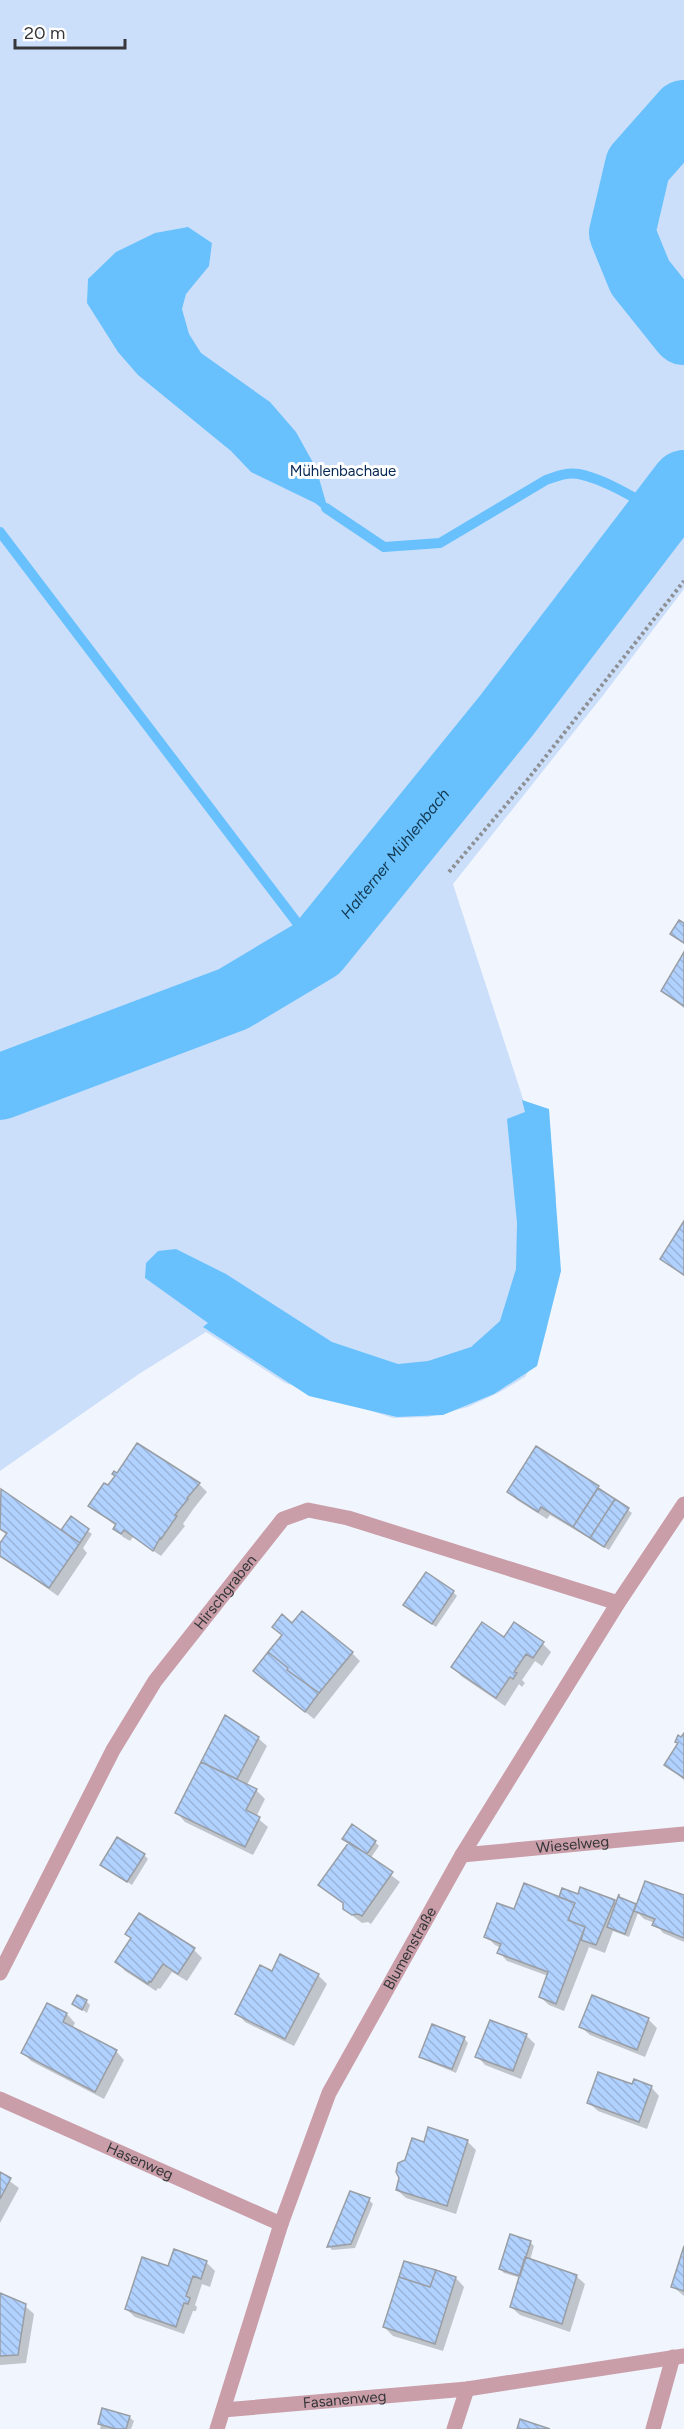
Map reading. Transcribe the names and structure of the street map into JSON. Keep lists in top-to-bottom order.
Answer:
{
  "streets": {
    "street": [
      "Hirschgraben",
      "Wieselweg",
      "Blumenstraße",
      "Hasenweg",
      "Fasanenweg"
    ]
  },
  "crossings": [
    ["Hirschgraben", "Blumenstraße"],
    ["Wieselweg", "Blumenstraße"],
    ["Blumenstraße", "Hasenweg"],
    ["Blumenstraße", "Fasanenweg"]
  ],
  "water": ["Halterner Mühlenbach"],
  "parks": ["Mühlenbachaue"],
  "scale_bar": "20 m"
}
